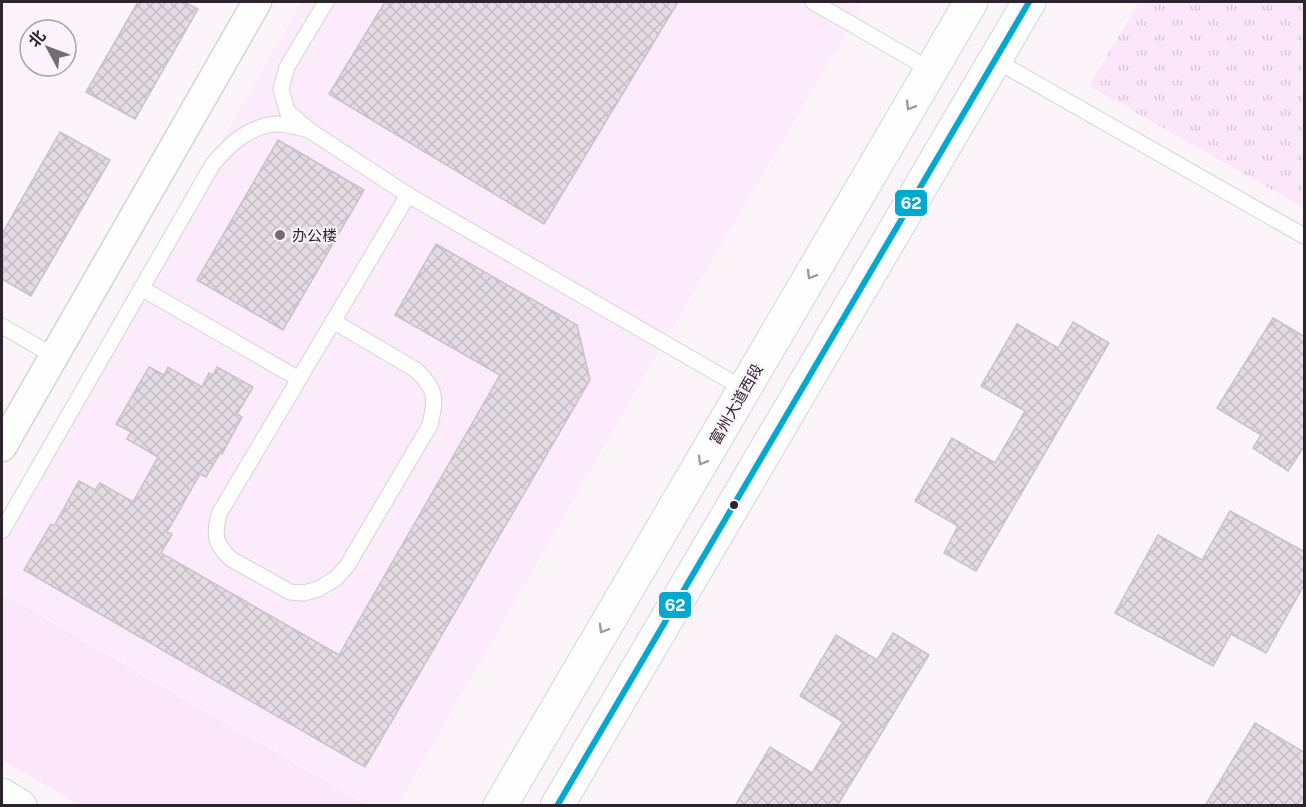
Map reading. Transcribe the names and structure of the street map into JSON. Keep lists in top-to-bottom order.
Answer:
{
  "streets": {
    "main road": ["富州大道西段"]
  },
  "places": ["办公楼"],
  "lines": ["transit line 62"],
  "north": "top left"
}
